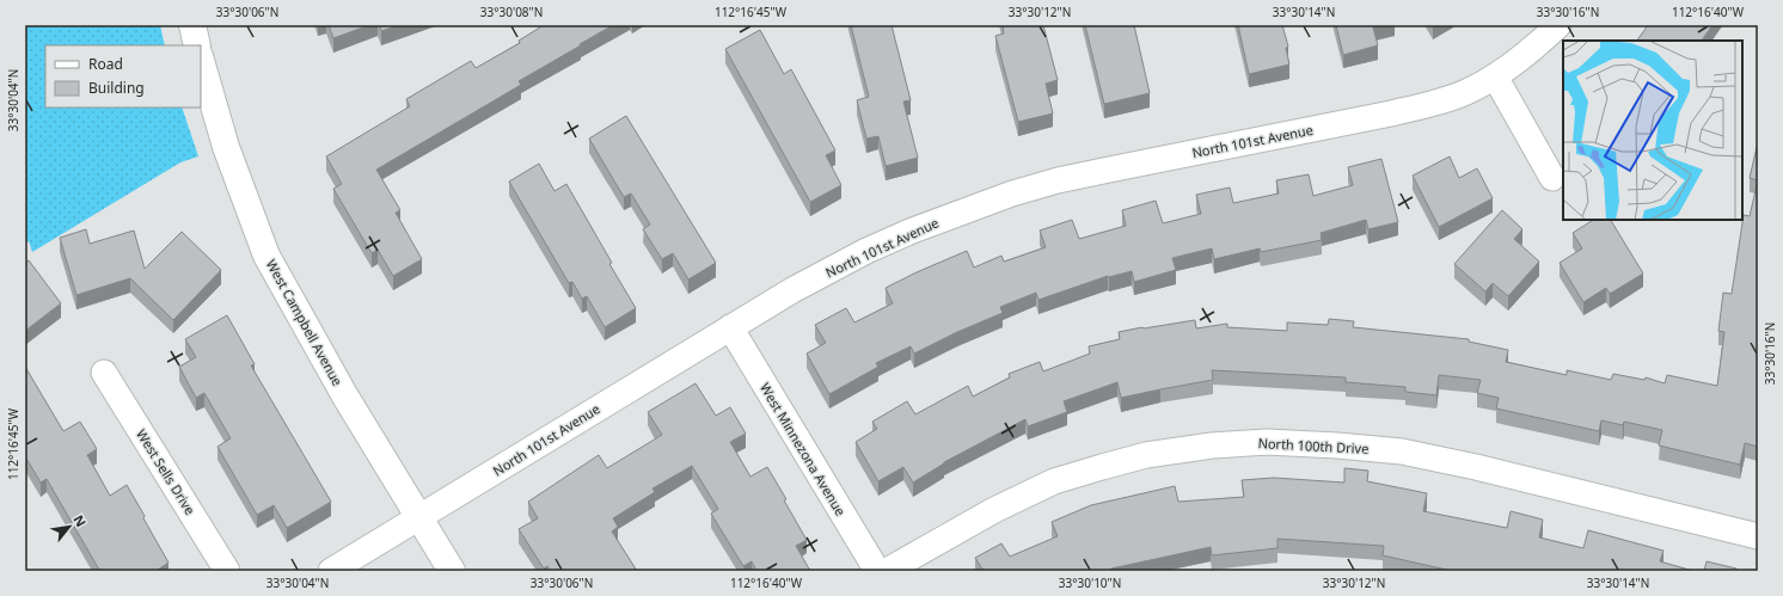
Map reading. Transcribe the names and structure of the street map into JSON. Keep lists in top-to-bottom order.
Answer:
{
  "streets": {
    "street": [
      "North 101st Avenue",
      "West Campbell Avenue",
      "North 100th Drive",
      "West Minnezona Avenue",
      "West Sells Drive"
    ]
  },
  "crossings": [
    ["North 101st Avenue", "West Campbell Avenue"],
    ["North 101st Avenue", "West Minnezona Avenue"]
  ],
  "legend": ["Road", "Building"],
  "north": "top right",
  "coordinates": [
    "33°30'06\"N",
    "33°30'08\"N",
    "112°16'45\"W",
    "33°30'12\"N",
    "33°30'14\"N",
    "33°30'16\"N",
    "112°16'40\"W",
    "33°30'04\"N",
    "33°30'10\"N"
  ]
}
